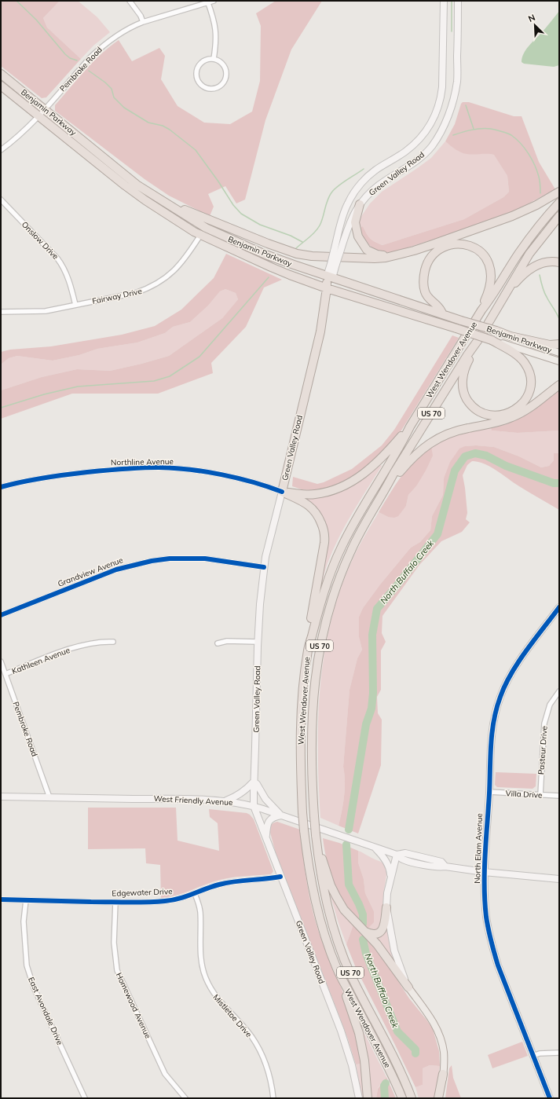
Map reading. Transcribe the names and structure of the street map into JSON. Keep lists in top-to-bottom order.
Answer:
{
  "streets": {
    "highway": [
      "Benjamin Parkway",
      "Green Valley Road",
      "West Wendover Avenue",
      "US 70"
    ],
    "main road": ["West Friendly Avenue", "North Elam Avenue"],
    "street": [
      "Pembroke Road",
      "Onslow Drive",
      "Fairway Drive",
      "Northline Avenue",
      "Grandview Avenue",
      "Kathleen Avenue",
      "Pasteur Drive",
      "Villa Drive",
      "Edgewater Drive",
      "Homewood Avenue",
      "East Avondale Drive",
      "Mistletoe Drive"
    ]
  },
  "crossings": [
    ["Pembroke Road", "Benjamin Parkway"],
    ["Pembroke Road", "Kathleen Avenue"],
    ["Pembroke Road", "West Friendly Avenue"],
    ["Benjamin Parkway", "Green Valley Road"],
    ["Benjamin Parkway", "Fairway Drive"],
    ["Green Valley Road", "Northline Avenue"],
    ["Green Valley Road", "Grandview Avenue"],
    ["Green Valley Road", "West Friendly Avenue"],
    ["Green Valley Road", "Edgewater Drive"],
    ["Onslow Drive", "Fairway Drive"],
    ["Pasteur Drive", "Villa Drive"],
    ["Villa Drive", "North Elam Avenue"],
    ["West Friendly Avenue", "North Elam Avenue"],
    ["Edgewater Drive", "Homewood Avenue"],
    ["Edgewater Drive", "East Avondale Drive"],
    ["Edgewater Drive", "Mistletoe Drive"]
  ],
  "water": ["North Buffalo Creek"],
  "north": "top left"
}
